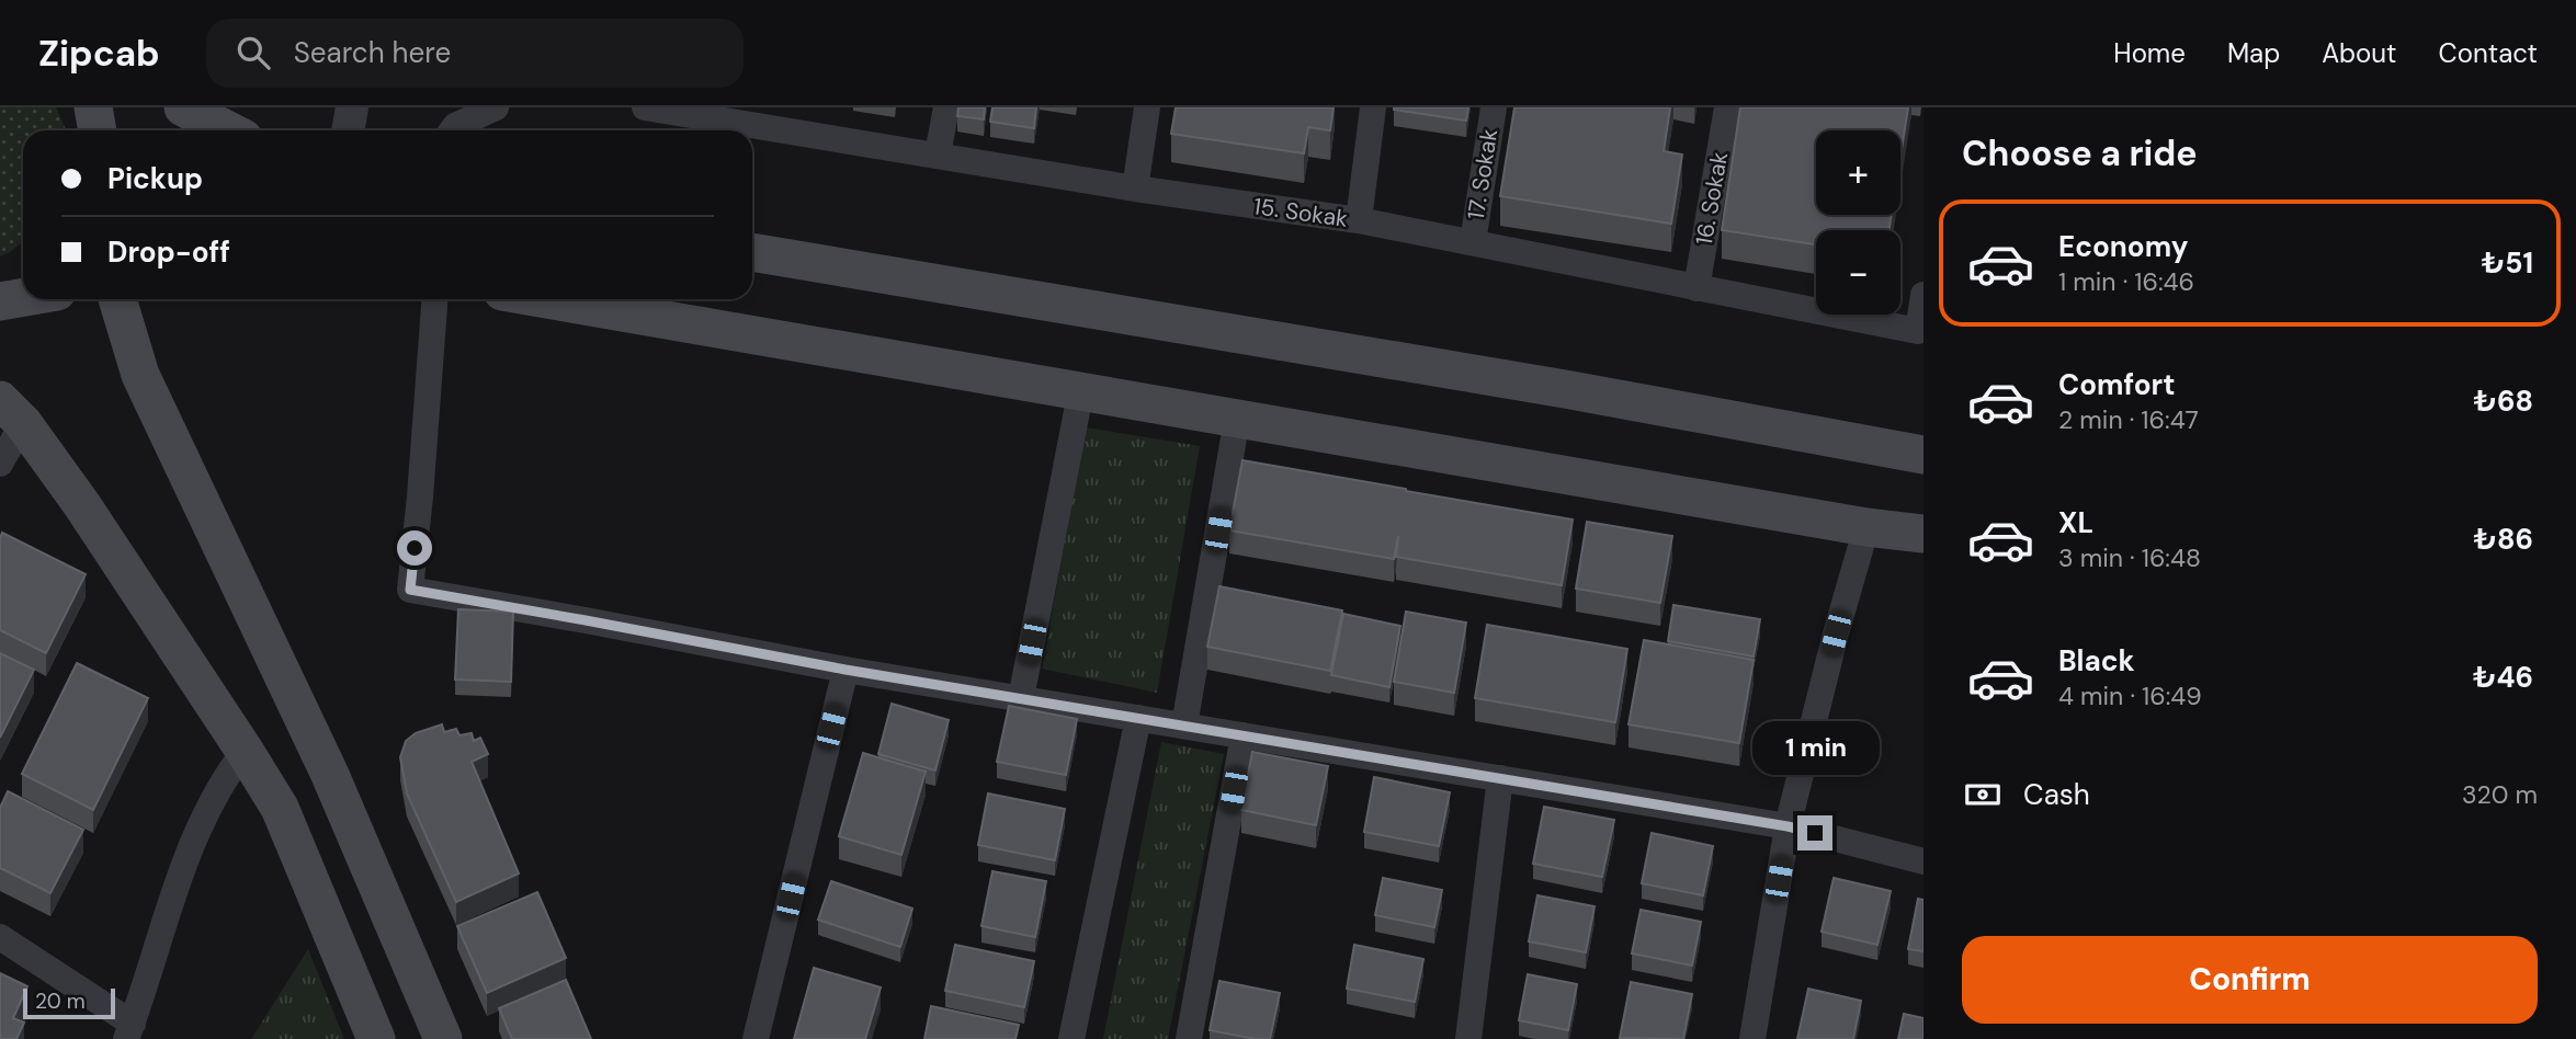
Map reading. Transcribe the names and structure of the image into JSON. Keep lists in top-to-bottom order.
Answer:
{
  "streets": {
    "street": ["17. Sokak", "16. Sokak", "15. Sokak"]
  },
  "crossings": [
    ["17. Sokak", "15. Sokak"],
    ["16. Sokak", "15. Sokak"]
  ],
  "scale_bar": "20 m",
  "page": {
    "header": "Zipcab",
    "search": "Search here",
    "nav": [
      "Home",
      "Map",
      "About",
      "Contact"
    ],
    "heading": "Choose a ride",
    "map_buttons": ["+", "−"],
    "banner": ["Pickup", "Drop-off"],
    "list": [
      {
        "name": "Economy",
        "note": "1 min · 16:46",
        "value": "₺51"
      },
      {
        "name": "Comfort",
        "note": "2 min · 16:47",
        "value": "₺68"
      },
      {
        "name": "XL",
        "note": "3 min · 16:48",
        "value": "₺86"
      },
      {
        "name": "Black",
        "note": "4 min · 16:49",
        "value": "₺46"
      }
    ],
    "bubble": "1 min",
    "pay": ["Cash", "320 m"],
    "buttons": "Confirm",
    "scale": "20 m"
  }
}
